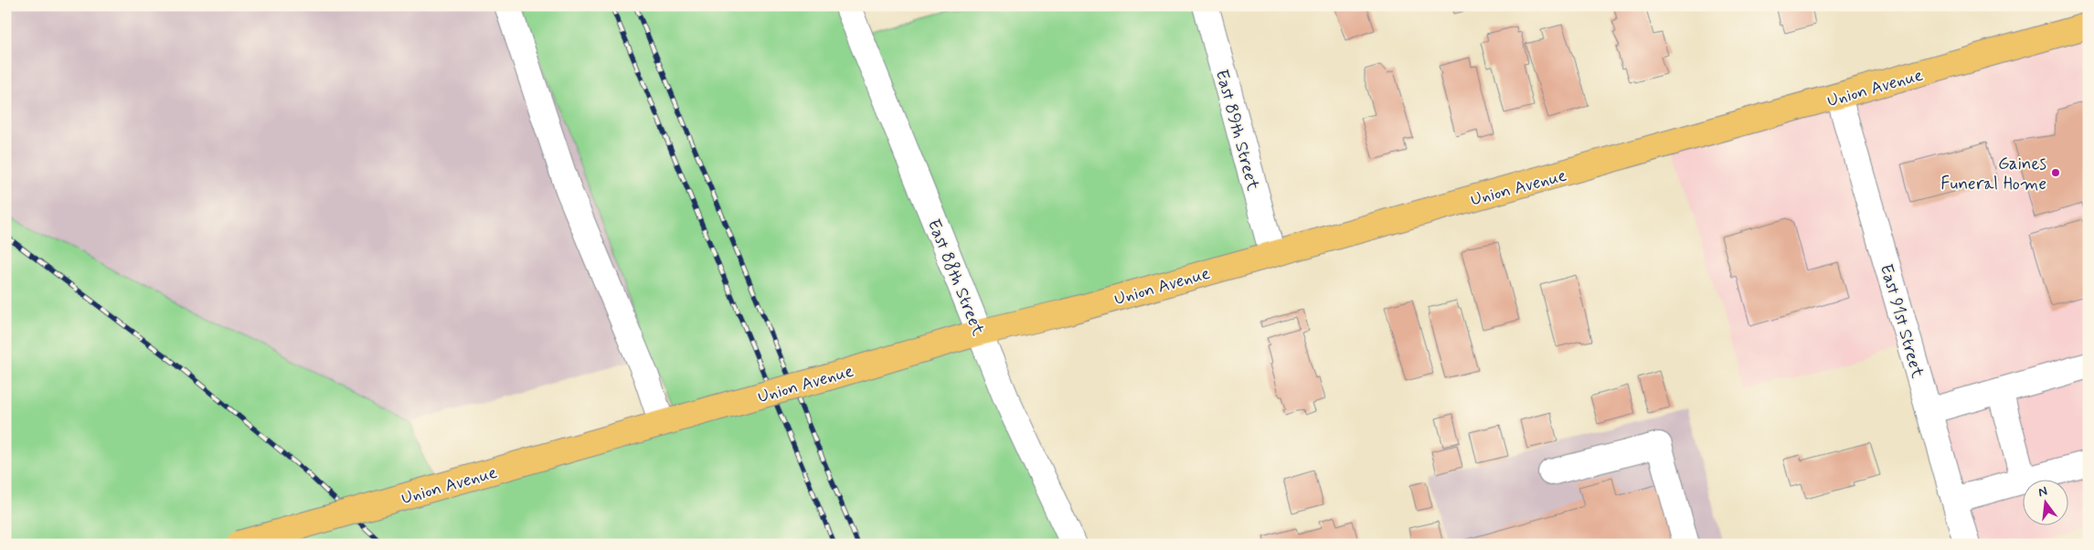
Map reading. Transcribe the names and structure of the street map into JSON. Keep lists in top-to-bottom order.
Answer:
{
  "streets": {
    "main road": ["Union Avenue"],
    "street": ["East 89th Street", "East 88th Street", "East 91st Street"]
  },
  "crossings": [
    ["Union Avenue", "East 89th Street"],
    ["Union Avenue", "East 88th Street"],
    ["Union Avenue", "East 91st Street"]
  ],
  "places": ["Gaines Funeral Home"],
  "north": "top"
}
